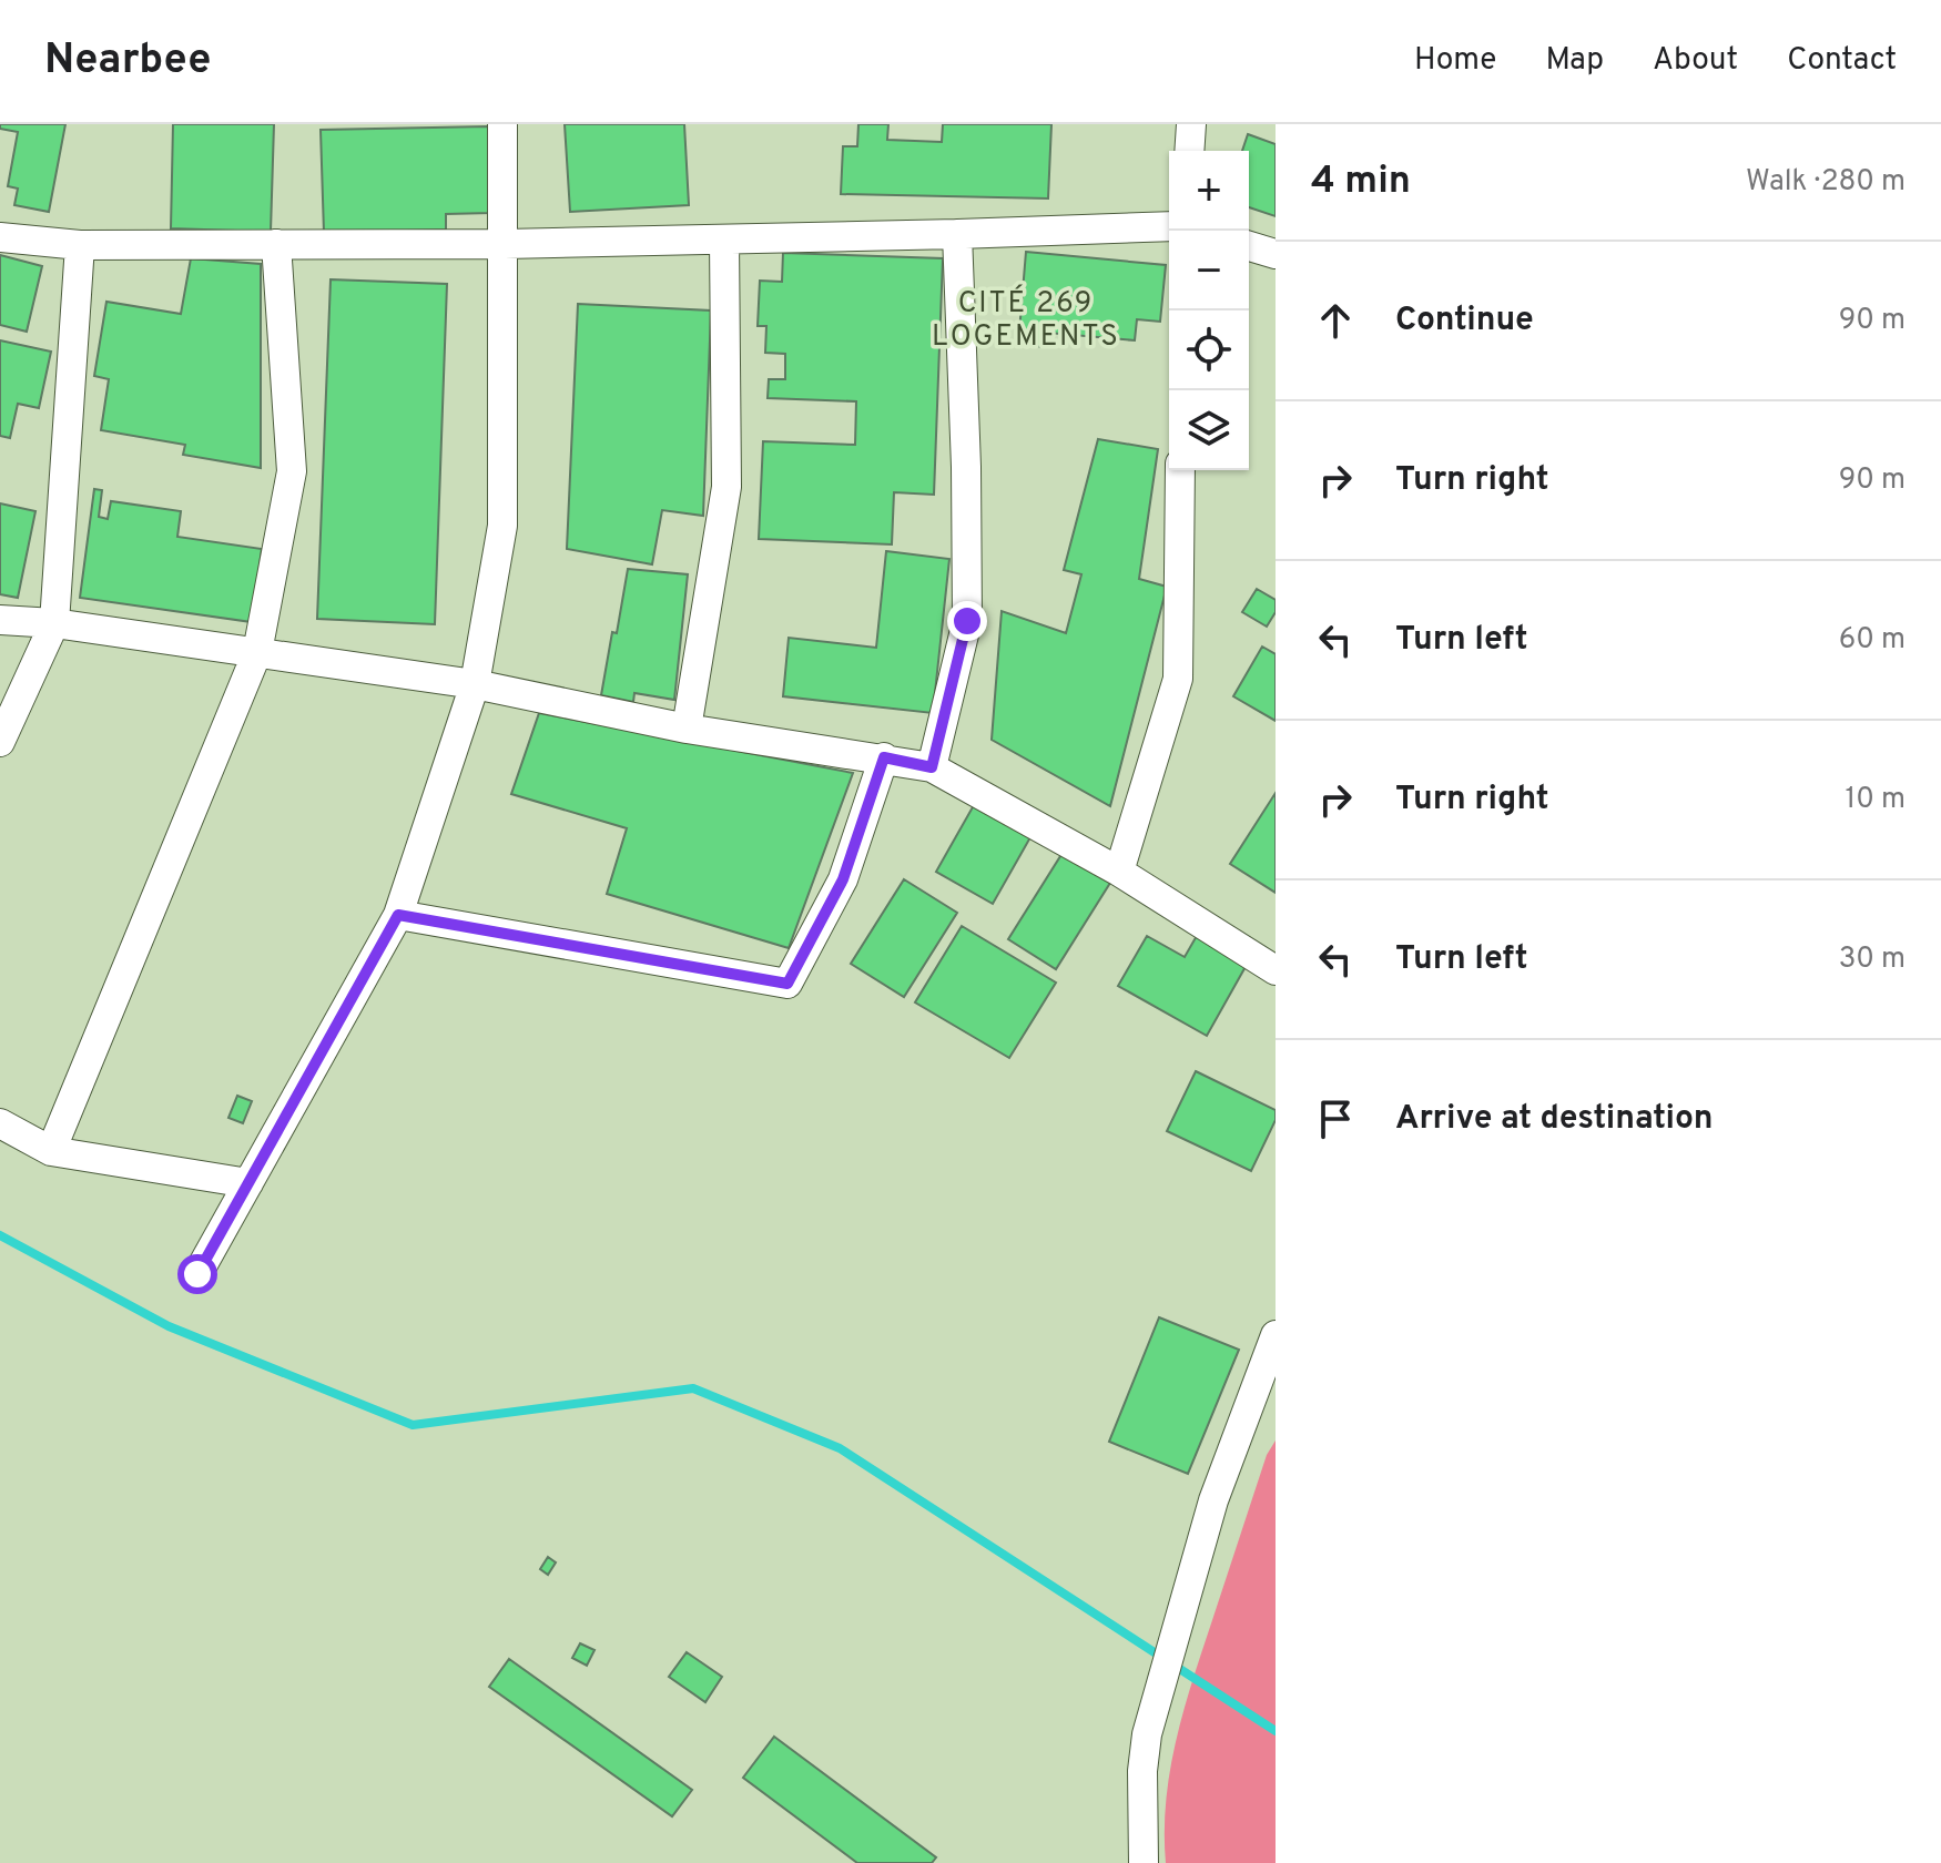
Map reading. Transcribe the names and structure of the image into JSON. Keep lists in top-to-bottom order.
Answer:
{
  "districts": ["CITÉ 269 LOGEMENTS"],
  "page": {
    "header": "Nearbee",
    "nav": [
      "Home",
      "Map",
      "About",
      "Contact"
    ],
    "heading": ["4 min", "Walk · 280 m"],
    "map_buttons": ["+", "−"],
    "list": [
      ["Continue", "90 m"],
      ["Turn right", "90 m"],
      ["Turn left", "60 m"],
      ["Turn right", "10 m"],
      ["Turn left", "30 m"],
      "Arrive at destination"
    ]
  }
}
